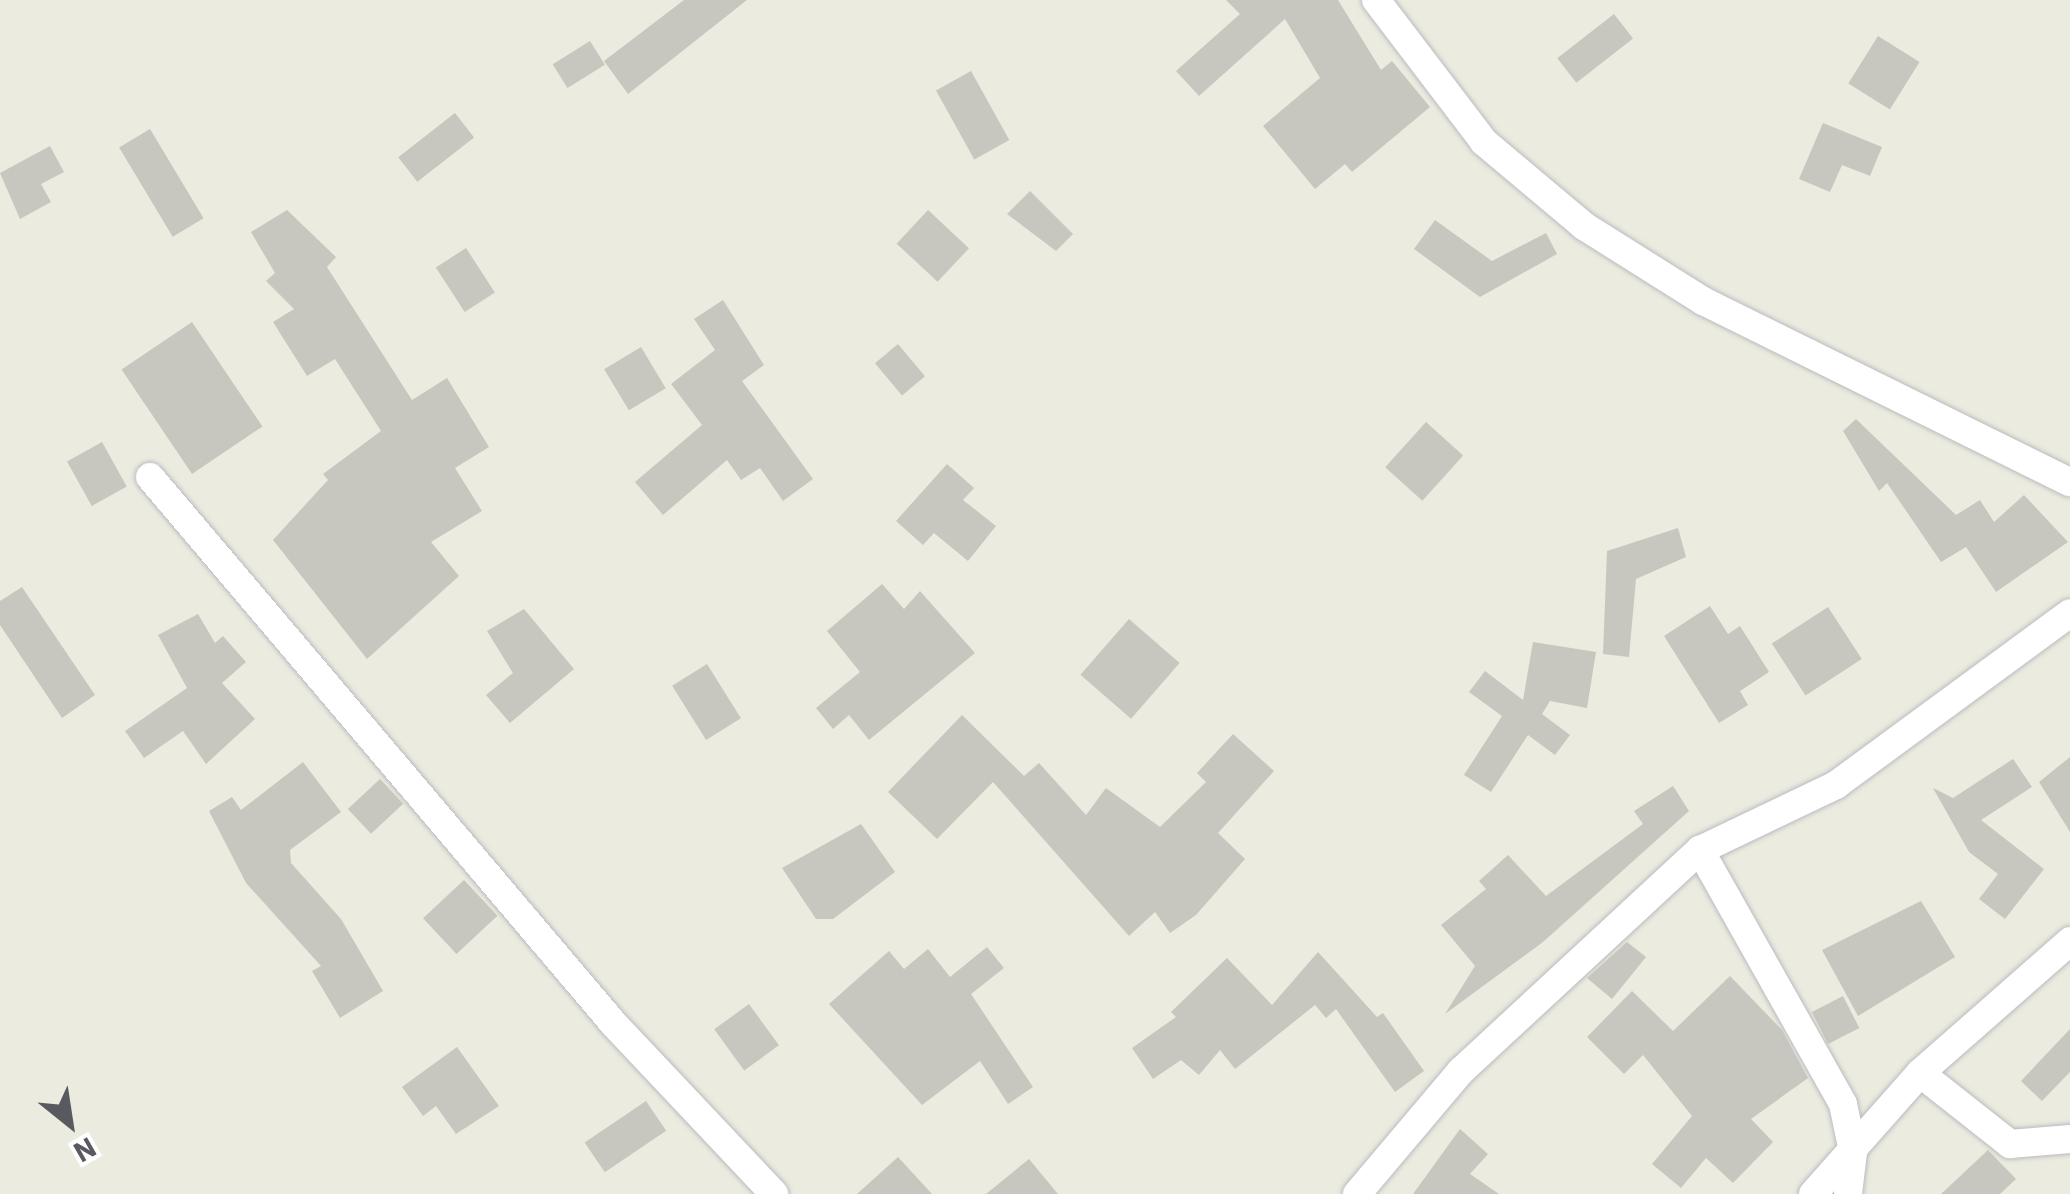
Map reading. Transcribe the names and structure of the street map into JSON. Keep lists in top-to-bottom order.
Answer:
{
  "north": "bottom right"
}
